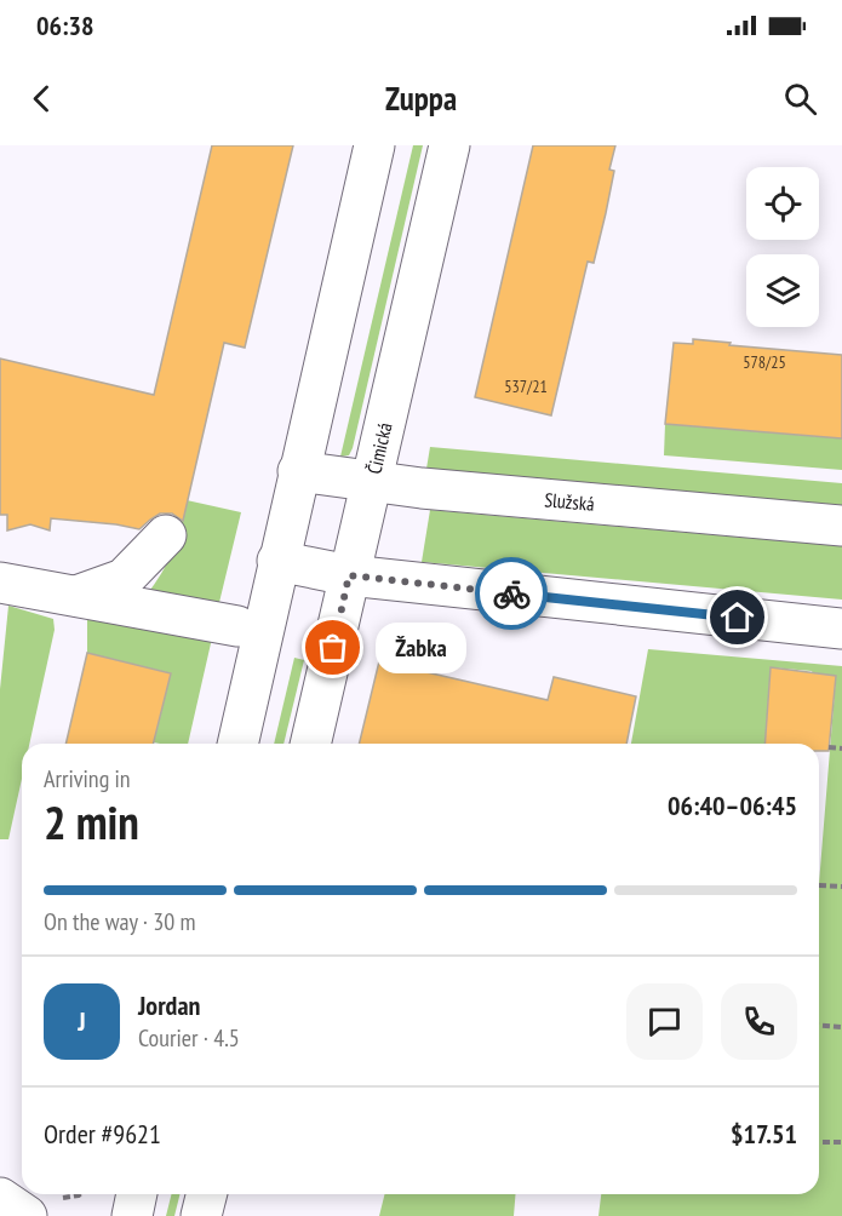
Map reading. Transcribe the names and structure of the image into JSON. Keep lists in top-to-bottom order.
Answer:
{
  "streets": {
    "street": ["Čimická", "Služská"]
  },
  "crossings": [
    ["Čimická", "Služská"]
  ],
  "places": ["Žabka"],
  "house_numbers": ["578/25", "537/21"],
  "page": {
    "status": "06:38",
    "header": "Zuppa",
    "bubble": "Žabka",
    "heading": ["2 min", "Arriving in", "06:40–06:45"],
    "panel": [
      "Jordan",
      "Courier · 4.5",
      "Order #9621",
      "$17.51"
    ],
    "bar": "On the way · 30 m",
    "round": "J"
  }
}
